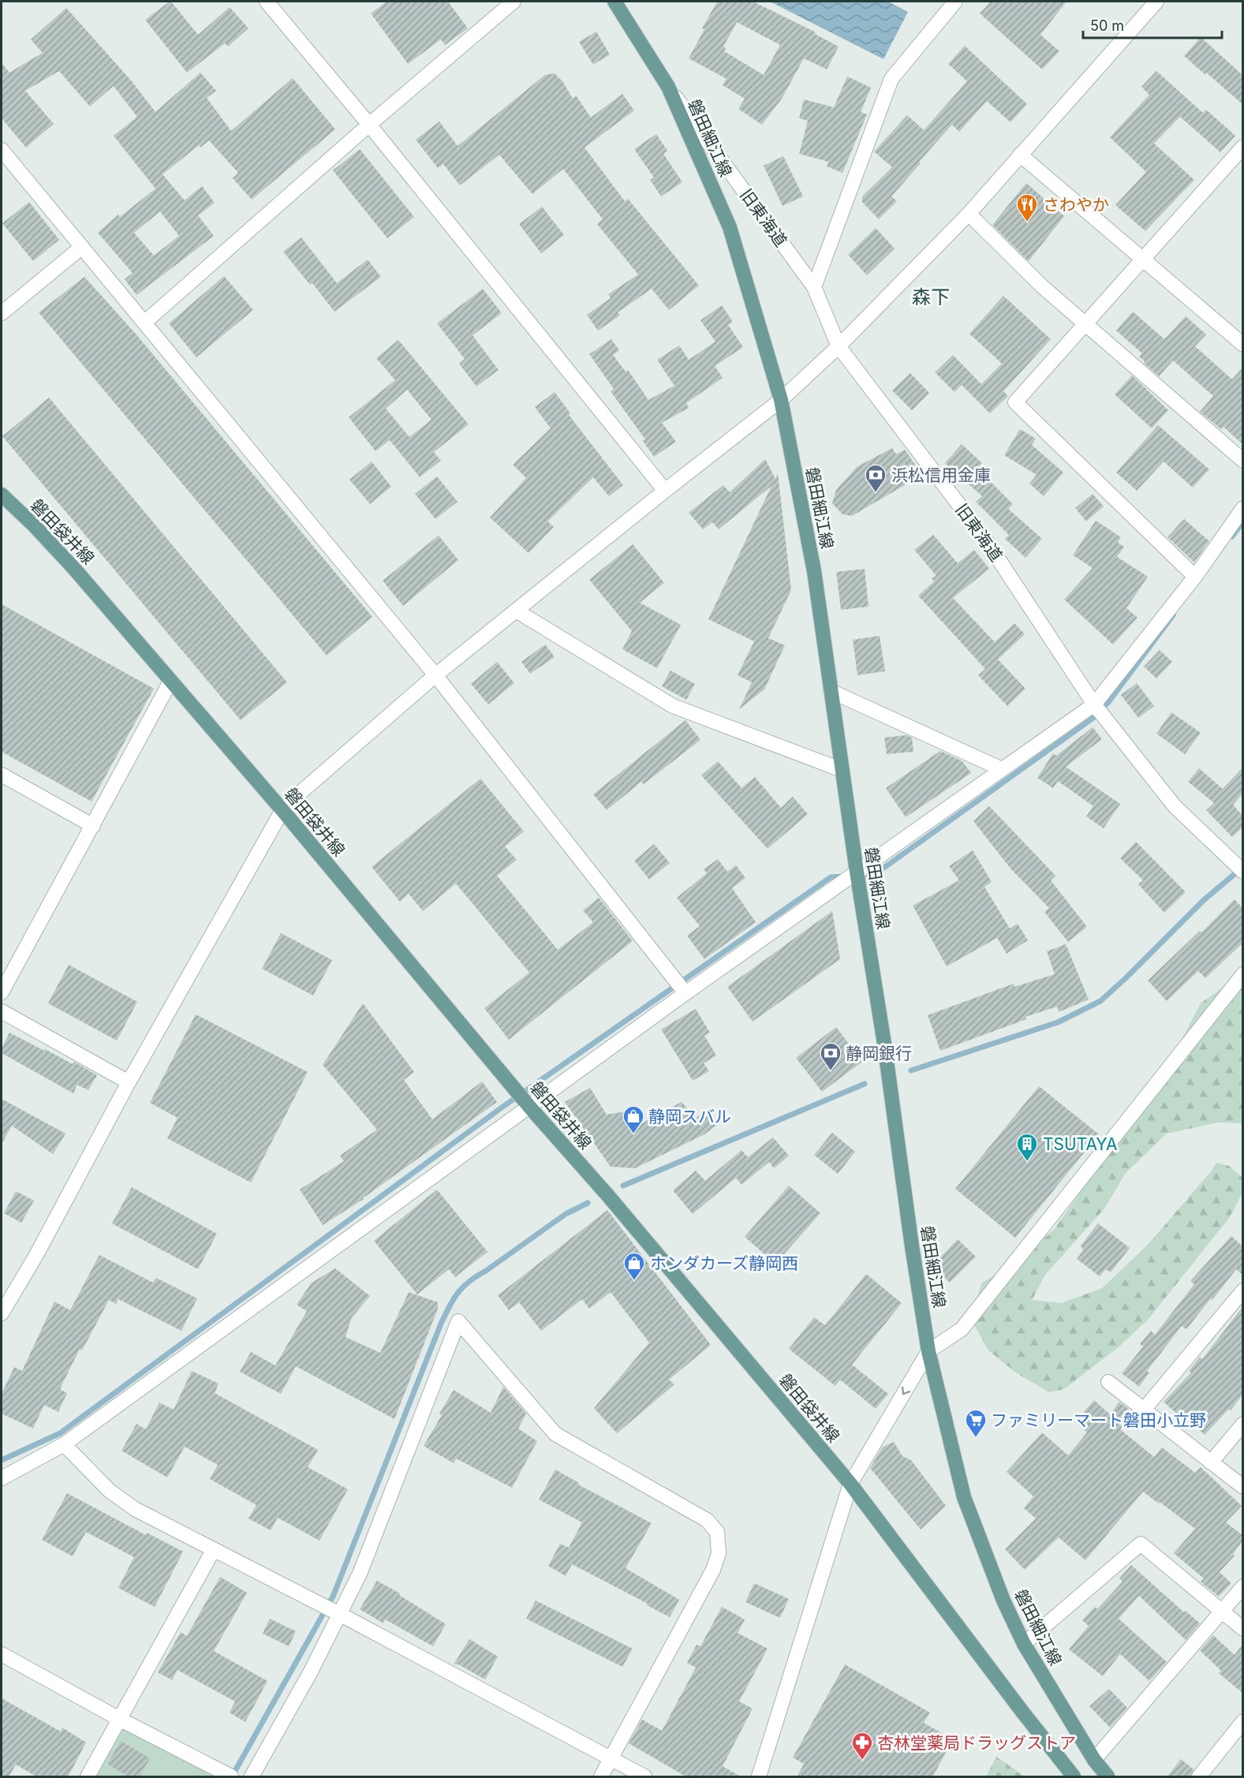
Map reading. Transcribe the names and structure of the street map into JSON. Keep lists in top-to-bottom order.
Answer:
{
  "streets": {
    "main road": ["磐田細江線", "磐田袋井線"],
    "street": ["旧東海道"]
  },
  "crossings": [
    ["磐田細江線", "旧東海道"]
  ],
  "districts": ["森下"],
  "places": {
    "restaurant": ["さわやか"],
    "bank": ["浜松信用金庫", "静岡銀行"],
    "shop": ["静岡スバル", "ホンダカーズ静岡西"],
    "building": ["TSUTAYA"],
    "supermarket": ["ファミリーマート磐田小立野"],
    "pharmacy": ["杏林堂薬局ドラッグストア"]
  },
  "scale_bar": "50 m"
}
